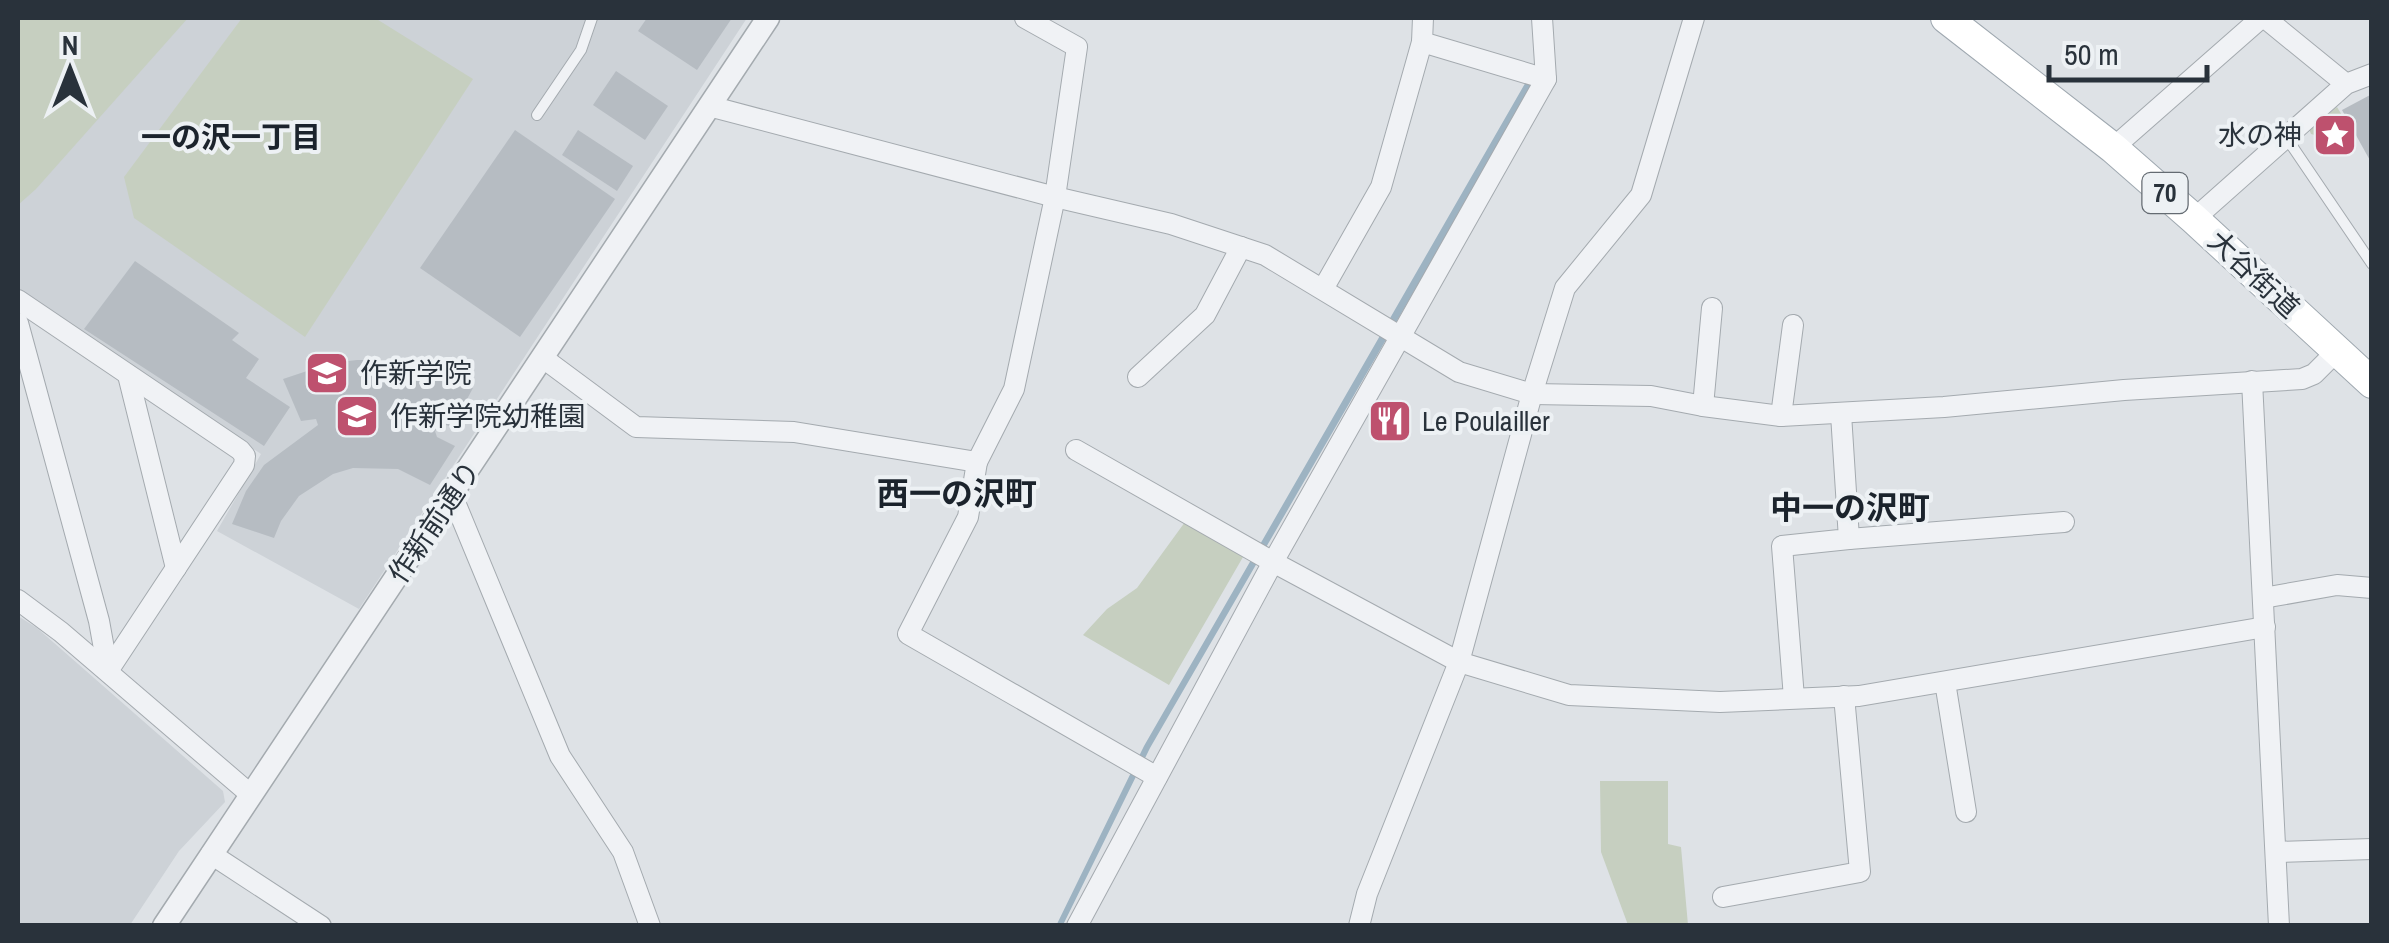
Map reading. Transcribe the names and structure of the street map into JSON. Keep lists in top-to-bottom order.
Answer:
{
  "streets": {
    "main road": ["70", "大谷街道"],
    "street": ["作新前通り"]
  },
  "districts": ["一の沢一丁目", "西一の沢町", "中一の沢町"],
  "places": {
    "place": ["水の神"],
    "school or university": ["作新学院", "作新学院幼稚園"],
    "restaurant": ["Le Poulailler"]
  },
  "scale_bar": "50 m",
  "north": "top"
}
